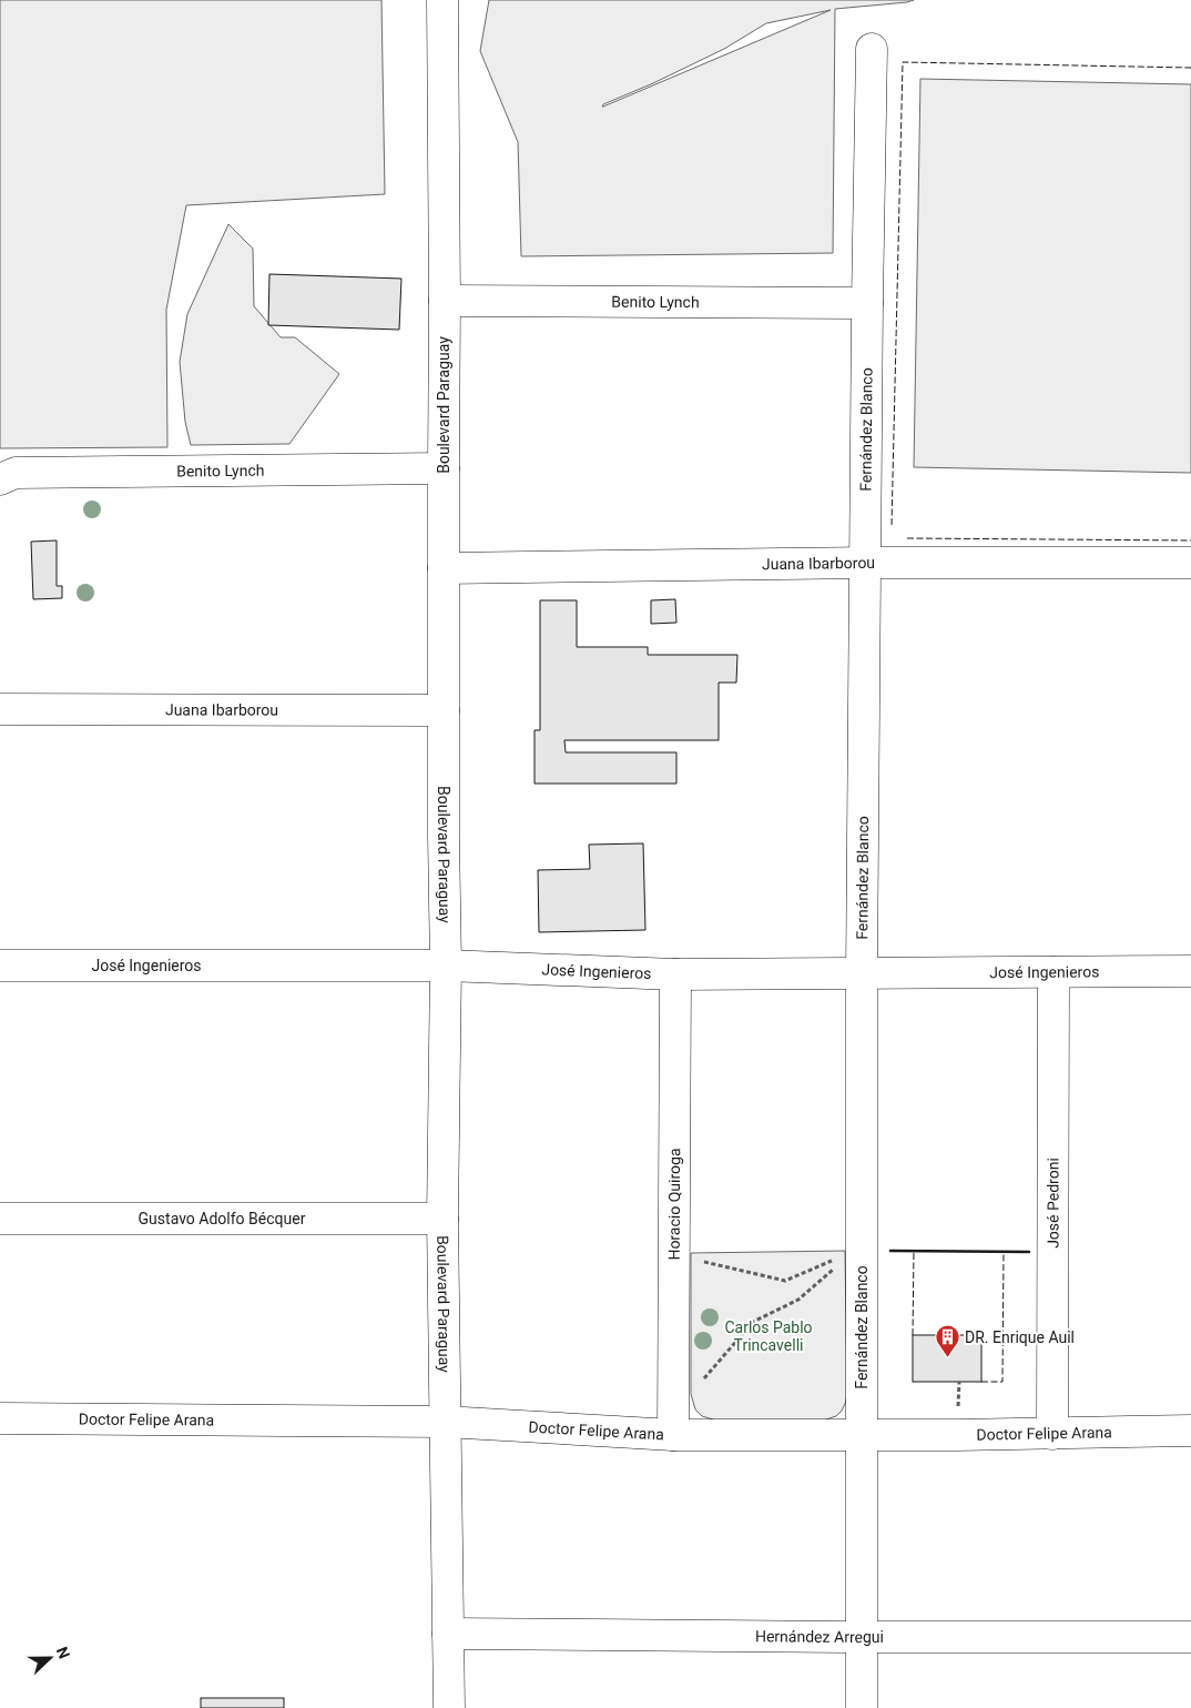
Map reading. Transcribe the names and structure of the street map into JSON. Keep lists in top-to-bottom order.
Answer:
{
  "streets": {
    "street": [
      "Benito Lynch",
      "Boulevard Paraguay",
      "Fernández Blanco",
      "Juana Ibarborou",
      "José Ingenieros",
      "José Pedroni",
      "Horacio Quiroga",
      "Gustavo Adolfo Bécquer",
      "Doctor Felipe Arana",
      "Hernández Arregui"
    ]
  },
  "crossings": [
    ["Benito Lynch", "Boulevard Paraguay"],
    ["Benito Lynch", "Fernández Blanco"],
    ["Boulevard Paraguay", "Juana Ibarborou"],
    ["Boulevard Paraguay", "José Ingenieros"],
    ["Boulevard Paraguay", "Gustavo Adolfo Bécquer"],
    ["Boulevard Paraguay", "Doctor Felipe Arana"],
    ["Boulevard Paraguay", "Hernández Arregui"],
    ["Fernández Blanco", "Juana Ibarborou"],
    ["Fernández Blanco", "José Ingenieros"],
    ["Fernández Blanco", "Doctor Felipe Arana"],
    ["Fernández Blanco", "Hernández Arregui"],
    ["José Ingenieros", "José Pedroni"],
    ["José Ingenieros", "Horacio Quiroga"],
    ["José Pedroni", "Doctor Felipe Arana"],
    ["Horacio Quiroga", "Doctor Felipe Arana"]
  ],
  "parks": ["Carlos Pablo Trincavelli"],
  "places": {
    "building": ["DR. Enrique Auil"]
  },
  "north": "right"
}
